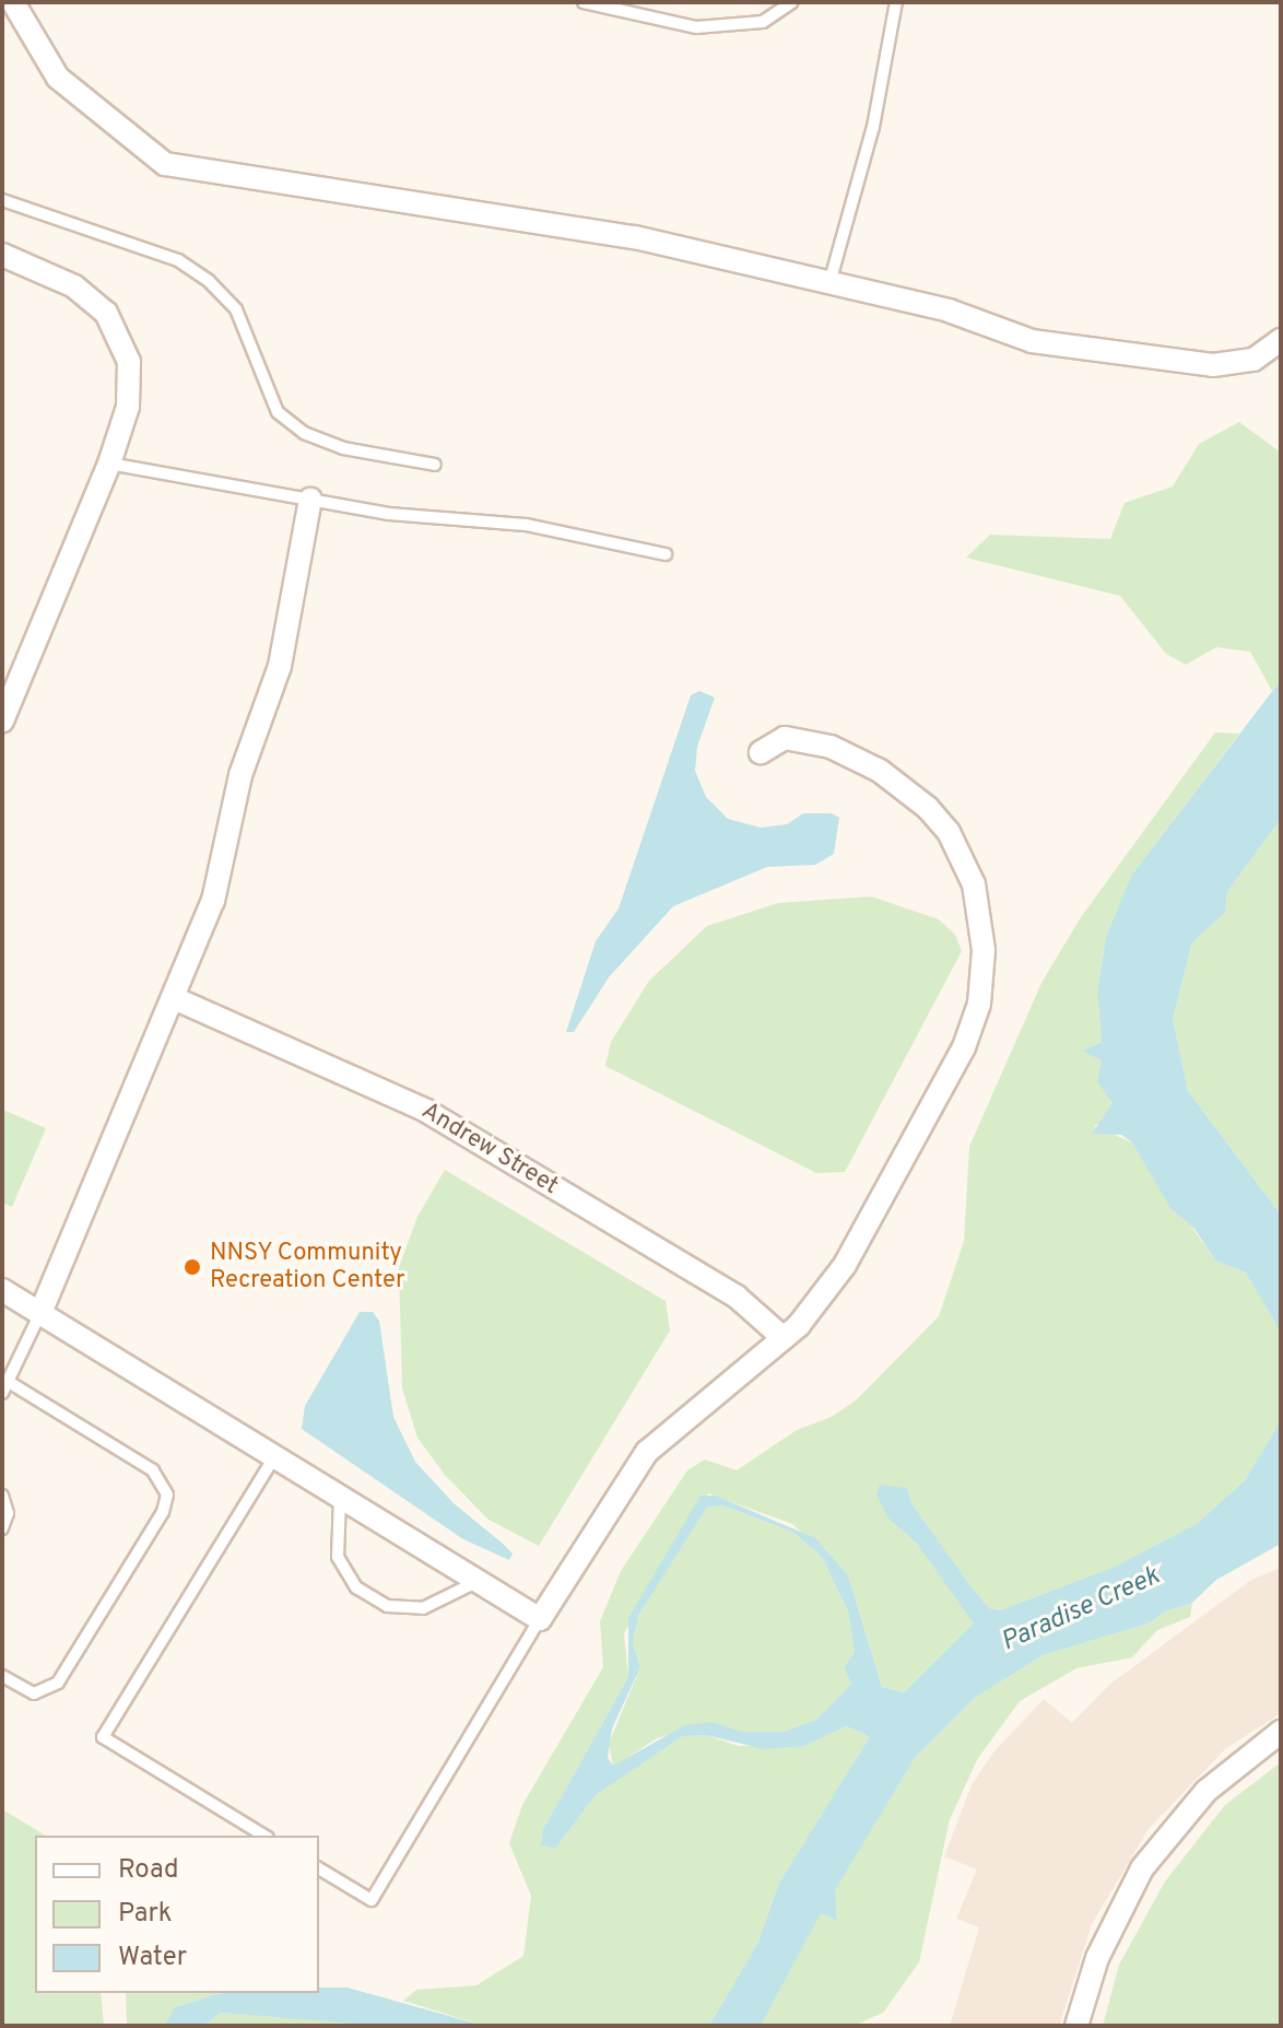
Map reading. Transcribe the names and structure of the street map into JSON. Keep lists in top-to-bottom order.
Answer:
{
  "streets": {
    "street": ["Andrew Street"]
  },
  "water": ["Paradise Creek"],
  "places": ["NNSY Community Recreation Center"],
  "legend": ["Road", "Park", "Water"]
}
